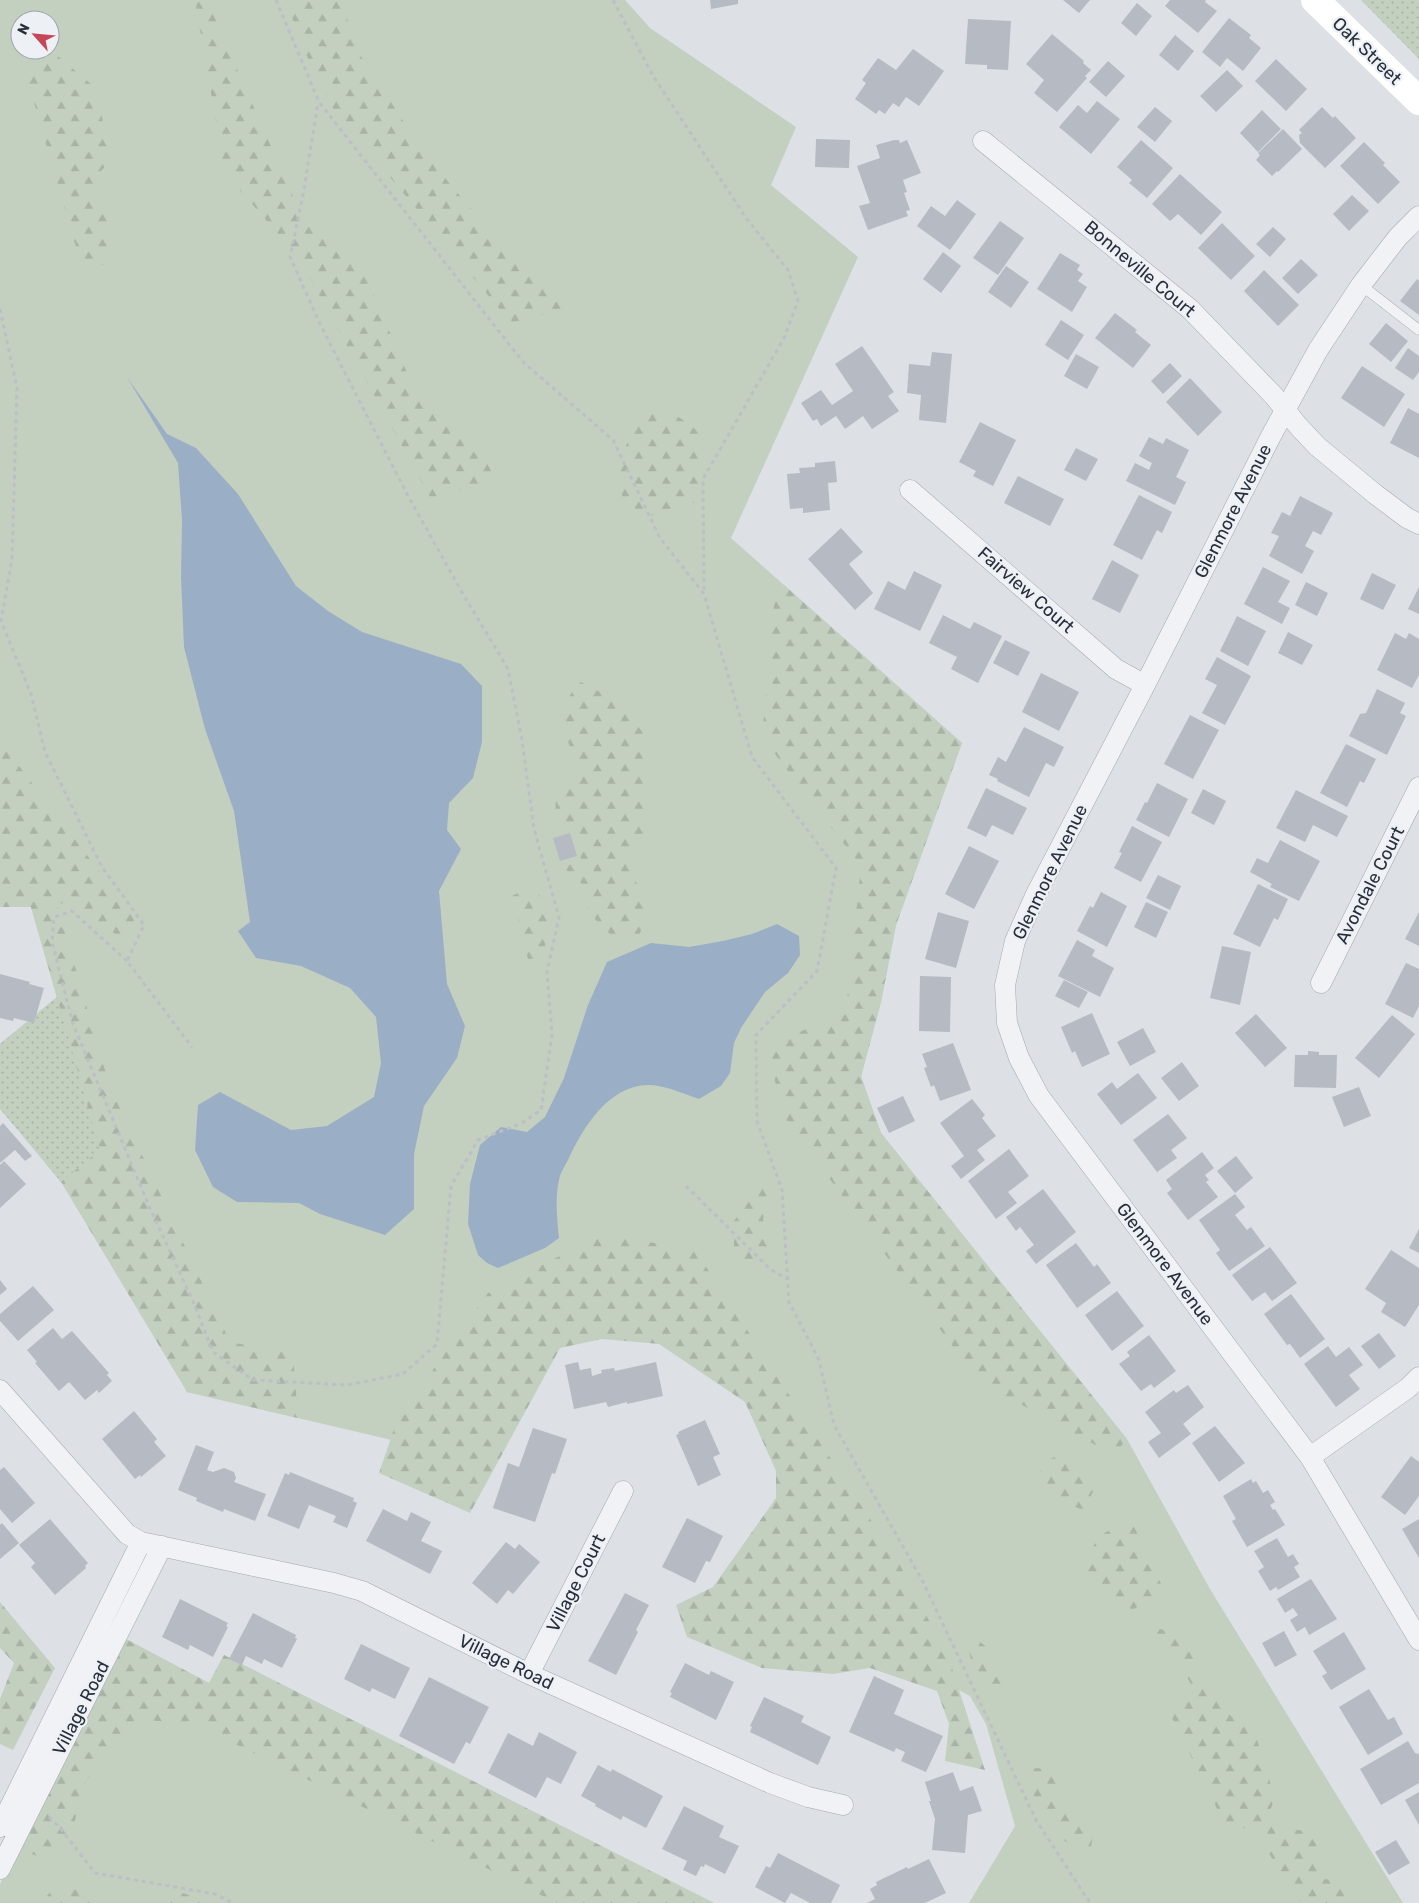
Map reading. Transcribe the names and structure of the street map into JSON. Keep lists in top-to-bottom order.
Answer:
{
  "streets": {
    "street": [
      "Oak Street",
      "Bonneville Court",
      "Glenmore Avenue",
      "Fairview Court",
      "Avondale Court",
      "Village Court",
      "Village Road"
    ]
  },
  "crossings": [
    ["Bonneville Court", "Glenmore Avenue"],
    ["Glenmore Avenue", "Fairview Court"],
    ["Village Court", "Village Road"]
  ],
  "north": "top left"
}
